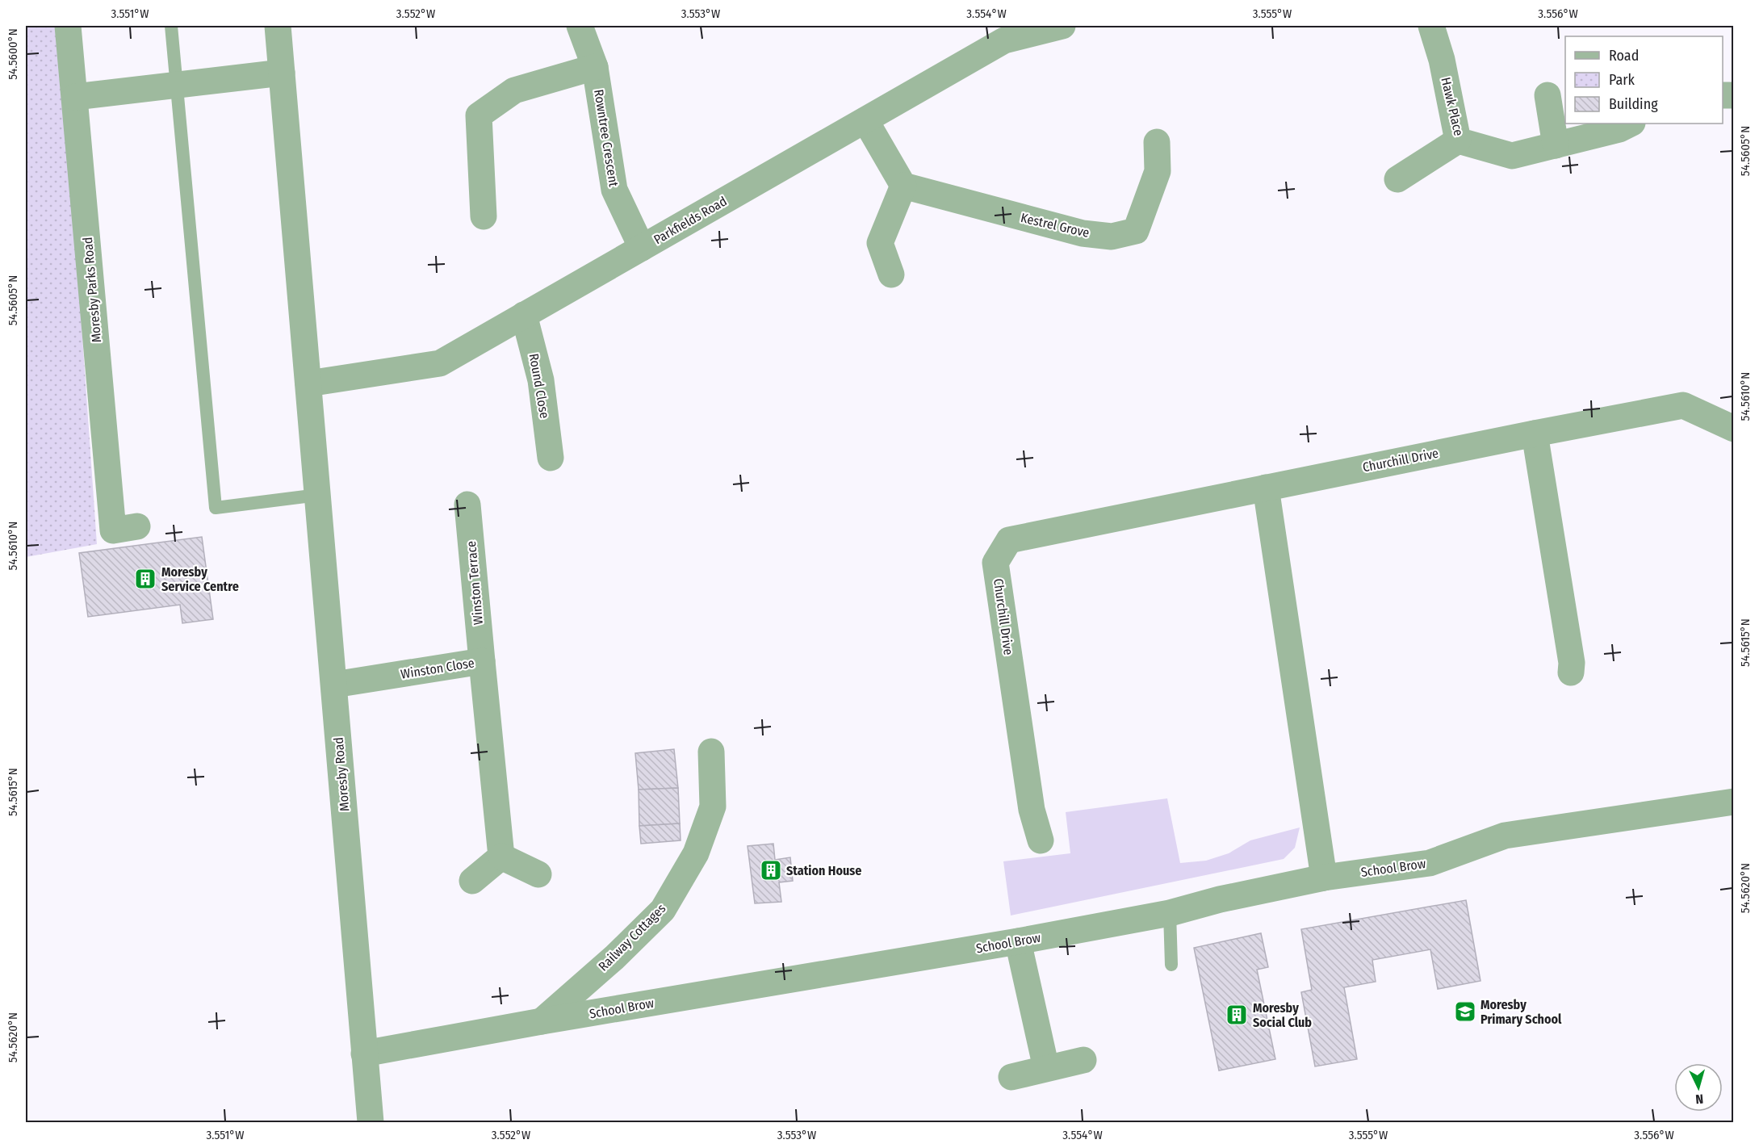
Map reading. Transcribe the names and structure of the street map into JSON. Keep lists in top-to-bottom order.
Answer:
{
  "streets": {
    "street": [
      "Hawk Place",
      "Rowntree Crescent",
      "Parkfields Road",
      "Kestrel Grove",
      "Moresby Parks Road",
      "Round Close",
      "Churchill Drive",
      "Winston Terrace",
      "Winston Close",
      "Moresby Road",
      "School Brow",
      "Railway Cottages"
    ]
  },
  "crossings": [
    ["Rowntree Crescent", "Parkfields Road"],
    ["Parkfields Road", "Round Close"],
    ["Winston Terrace", "Winston Close"],
    ["Winston Close", "Moresby Road"],
    ["Moresby Road", "School Brow"],
    ["School Brow", "Railway Cottages"]
  ],
  "places": {
    "building": ["Moresby Service Centre", "Station House", "Moresby Social Club"],
    "school or university": ["Moresby Primary School"]
  },
  "legend": ["Road", "Park", "Building"],
  "north": "bottom",
  "coordinates": [
    "3.551°W",
    "3.552°W",
    "3.553°W",
    "3.554°W",
    "3.555°W",
    "3.556°W",
    "54.5600°N",
    "54.5605°N",
    "54.5610°N",
    "54.5615°N",
    "54.5620°N"
  ]
}
